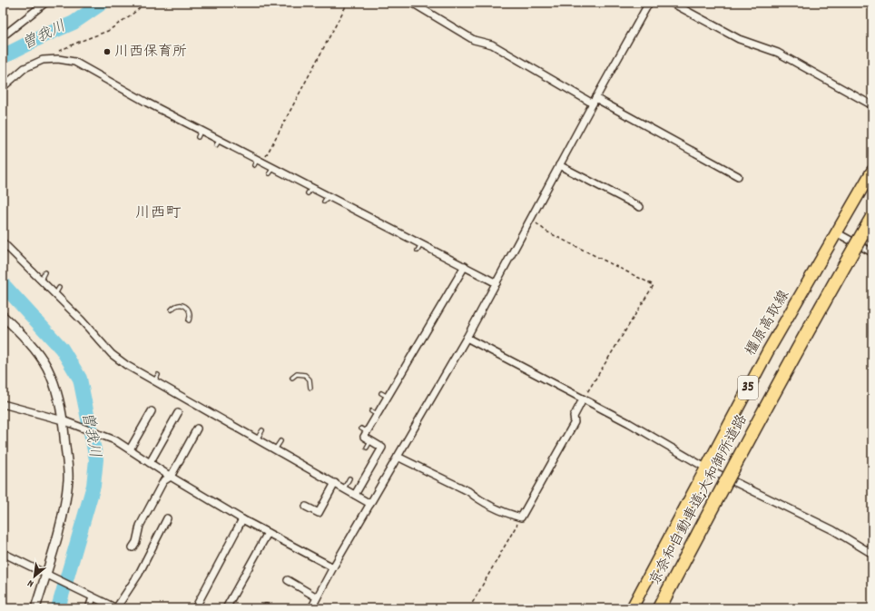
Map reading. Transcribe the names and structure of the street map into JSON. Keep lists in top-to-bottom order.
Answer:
{
  "streets": {
    "highway": ["京奈和自動車道;大和御所道路"],
    "main road": ["橿原高取線", "35"]
  },
  "districts": ["川西町"],
  "water": ["曽我川"],
  "places": ["川西保育所"],
  "north": "bottom left"
}
